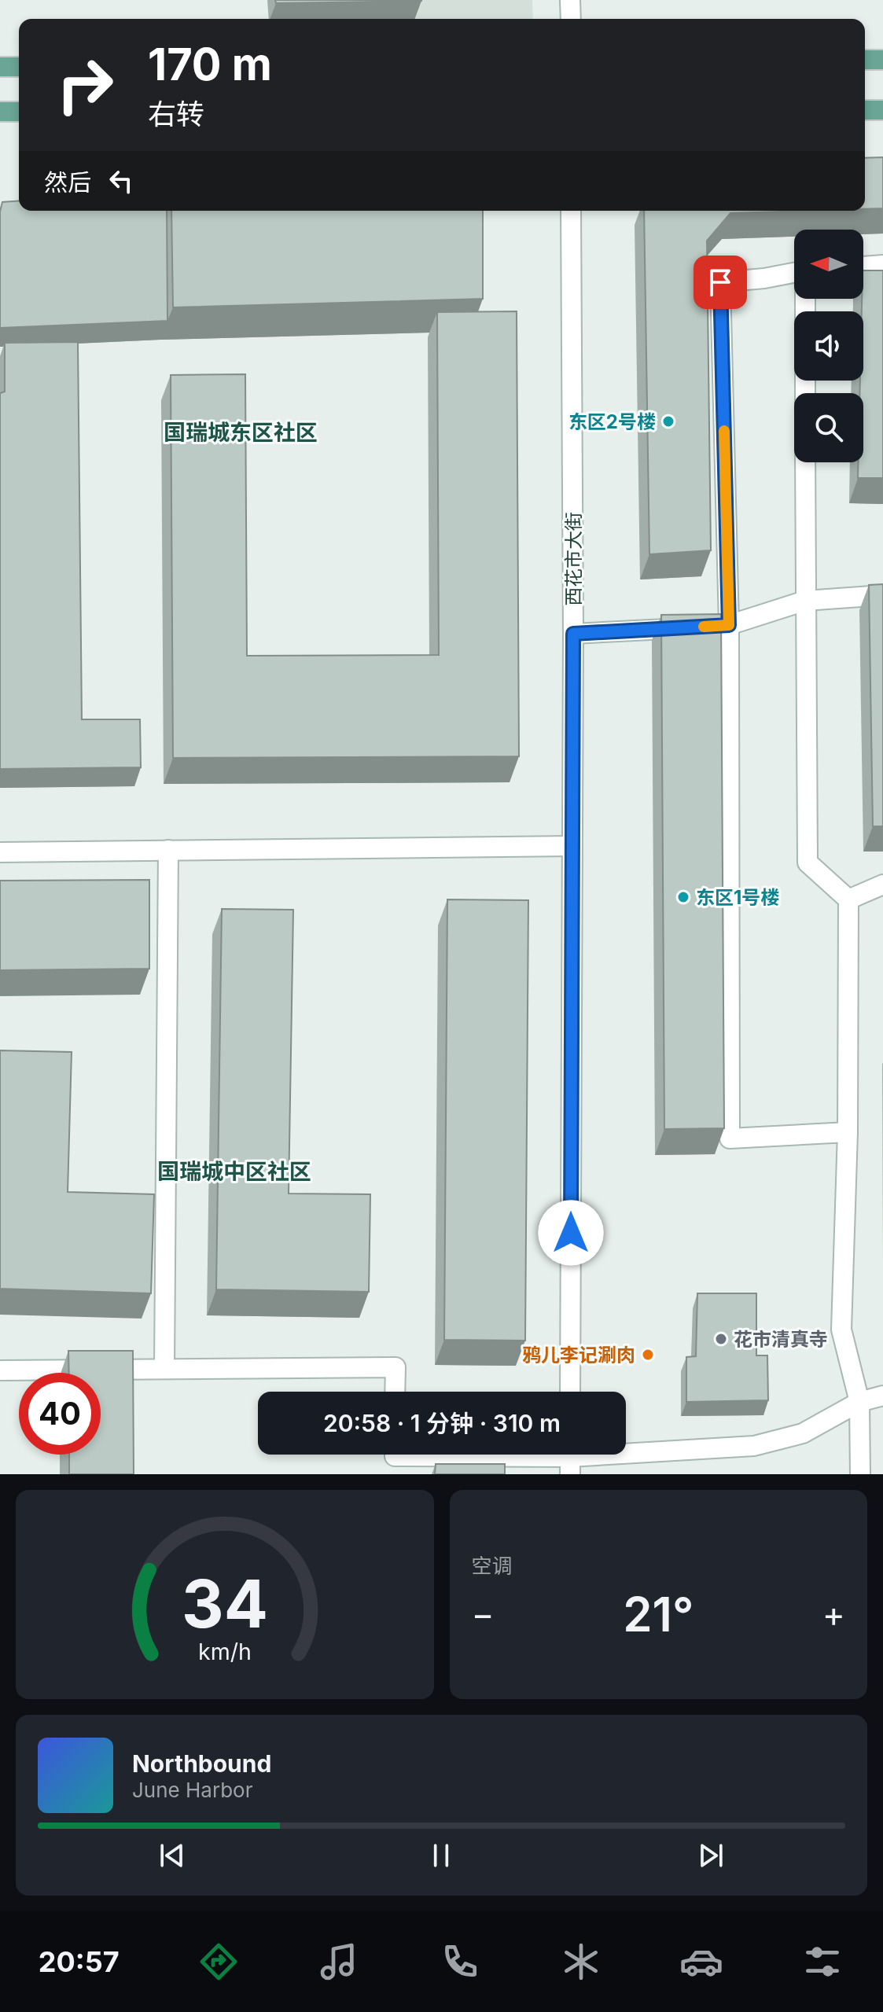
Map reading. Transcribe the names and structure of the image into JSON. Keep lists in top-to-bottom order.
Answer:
{
  "streets": {
    "street": ["西花市大街"]
  },
  "districts": ["国瑞城东区社区", "国瑞城中区社区"],
  "places": [
    "东区2号楼",
    "东区1号楼",
    "花市清真寺",
    "鸦儿李记涮肉"
  ],
  "north": "left",
  "page": {
    "turn": ["170 m", "右转"],
    "then": "然后",
    "limit": "40",
    "trip": "20:58 · 1 分钟 · 310 m",
    "tile": "空调",
    "heat": ["−", "21°", "+"],
    "song": ["Northbound", "June Harbor"],
    "tabs": "20:57",
    "gauge": ["34", "km/h"]
  }
}
